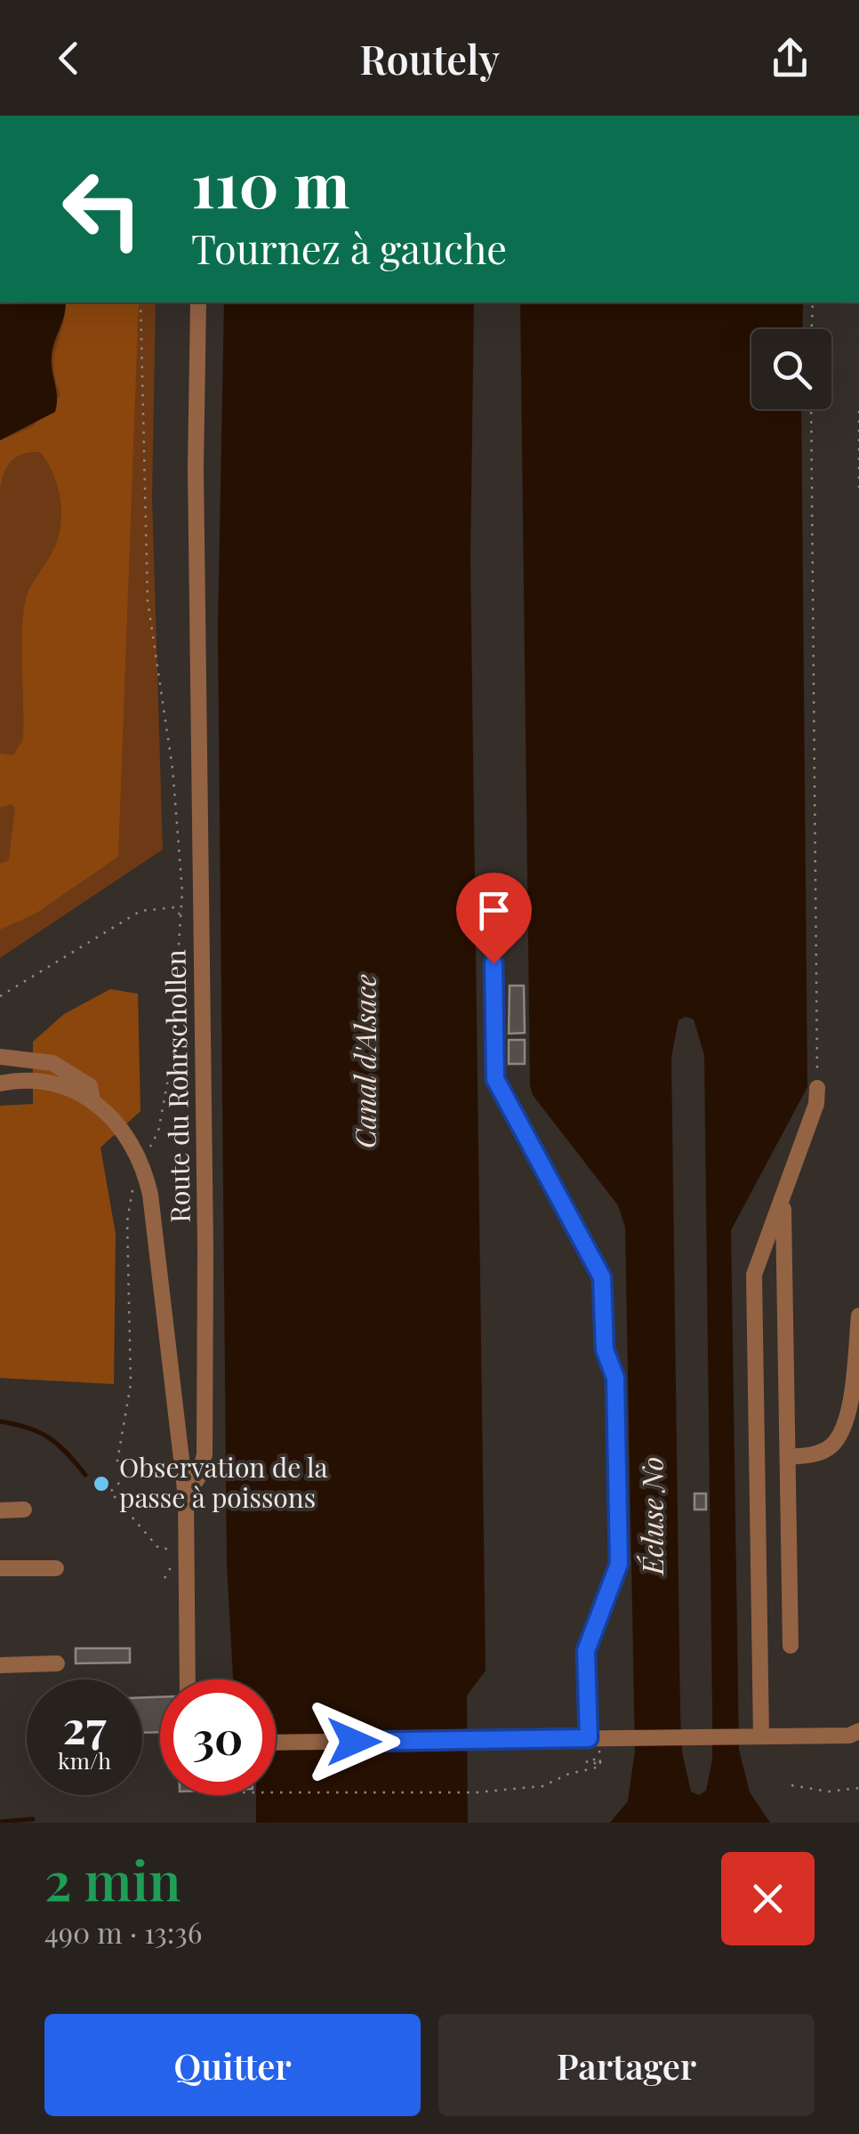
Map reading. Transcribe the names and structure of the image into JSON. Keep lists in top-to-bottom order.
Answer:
{
  "streets": {
    "street": ["Route du Rohrschollen"]
  },
  "water": ["Canal d'Alsace", "Écluse No"],
  "places": ["Observation de la passe à poissons"],
  "page": {
    "header": "Routely",
    "turn": ["110 m", "Tournez à gauche"],
    "speed": "27 km/h",
    "limit": "30",
    "heading": ["2 min", "490 m · 13:36"],
    "buttons": ["Quitter", "Partager"]
  }
}
